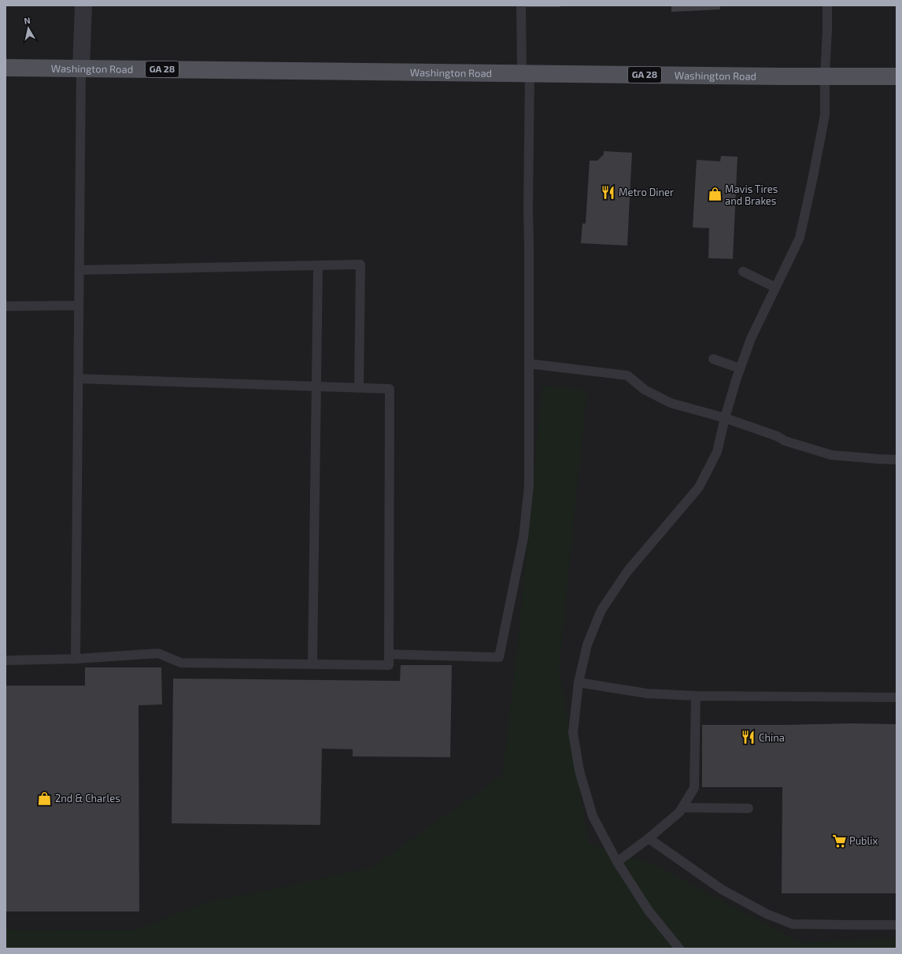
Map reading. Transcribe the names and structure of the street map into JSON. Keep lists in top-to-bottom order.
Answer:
{
  "streets": {
    "main road": ["Washington Road", "GA 28"]
  },
  "places": {
    "restaurant": ["Metro Diner", "China"],
    "shop": ["Mavis Tires and Brakes", "2nd & Charles"],
    "supermarket": ["Publix"]
  },
  "north": "top"
}
